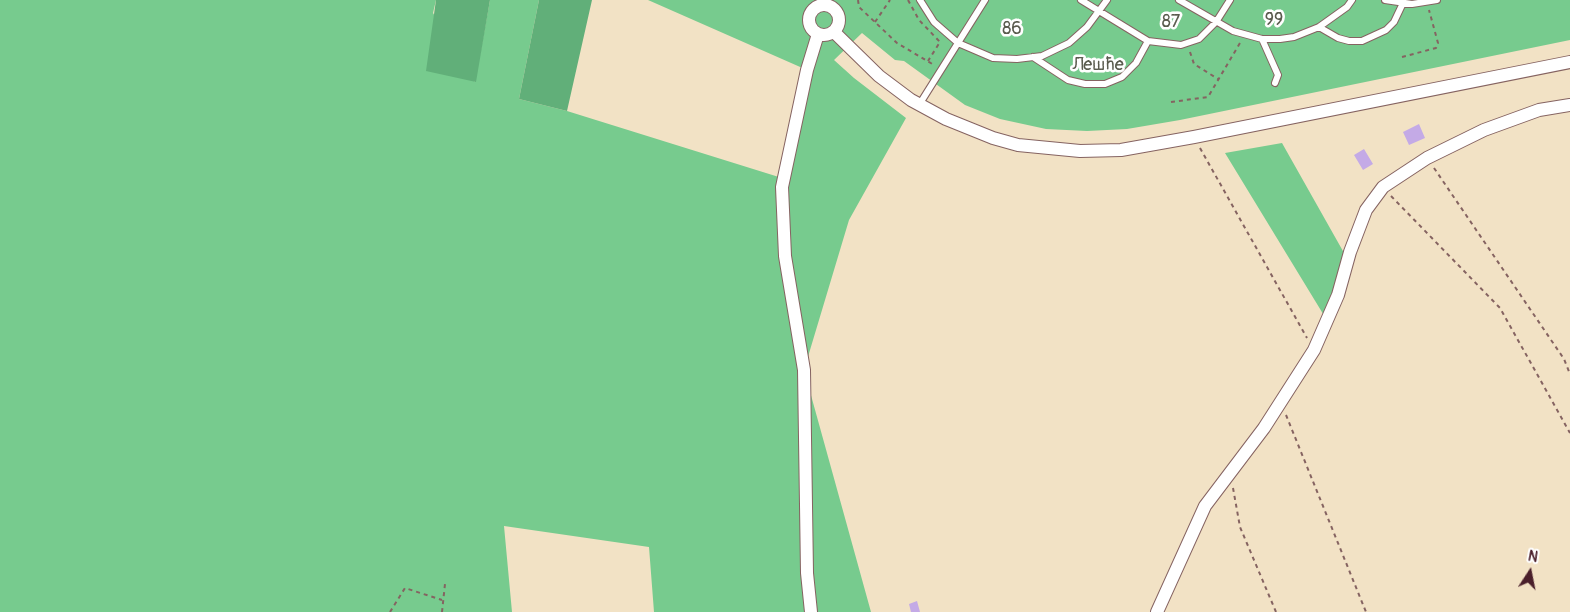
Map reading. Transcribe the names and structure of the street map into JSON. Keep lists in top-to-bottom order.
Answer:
{
  "parks": [
    "99",
    "87",
    "86",
    "Лешће"
  ],
  "north": "top"
}
